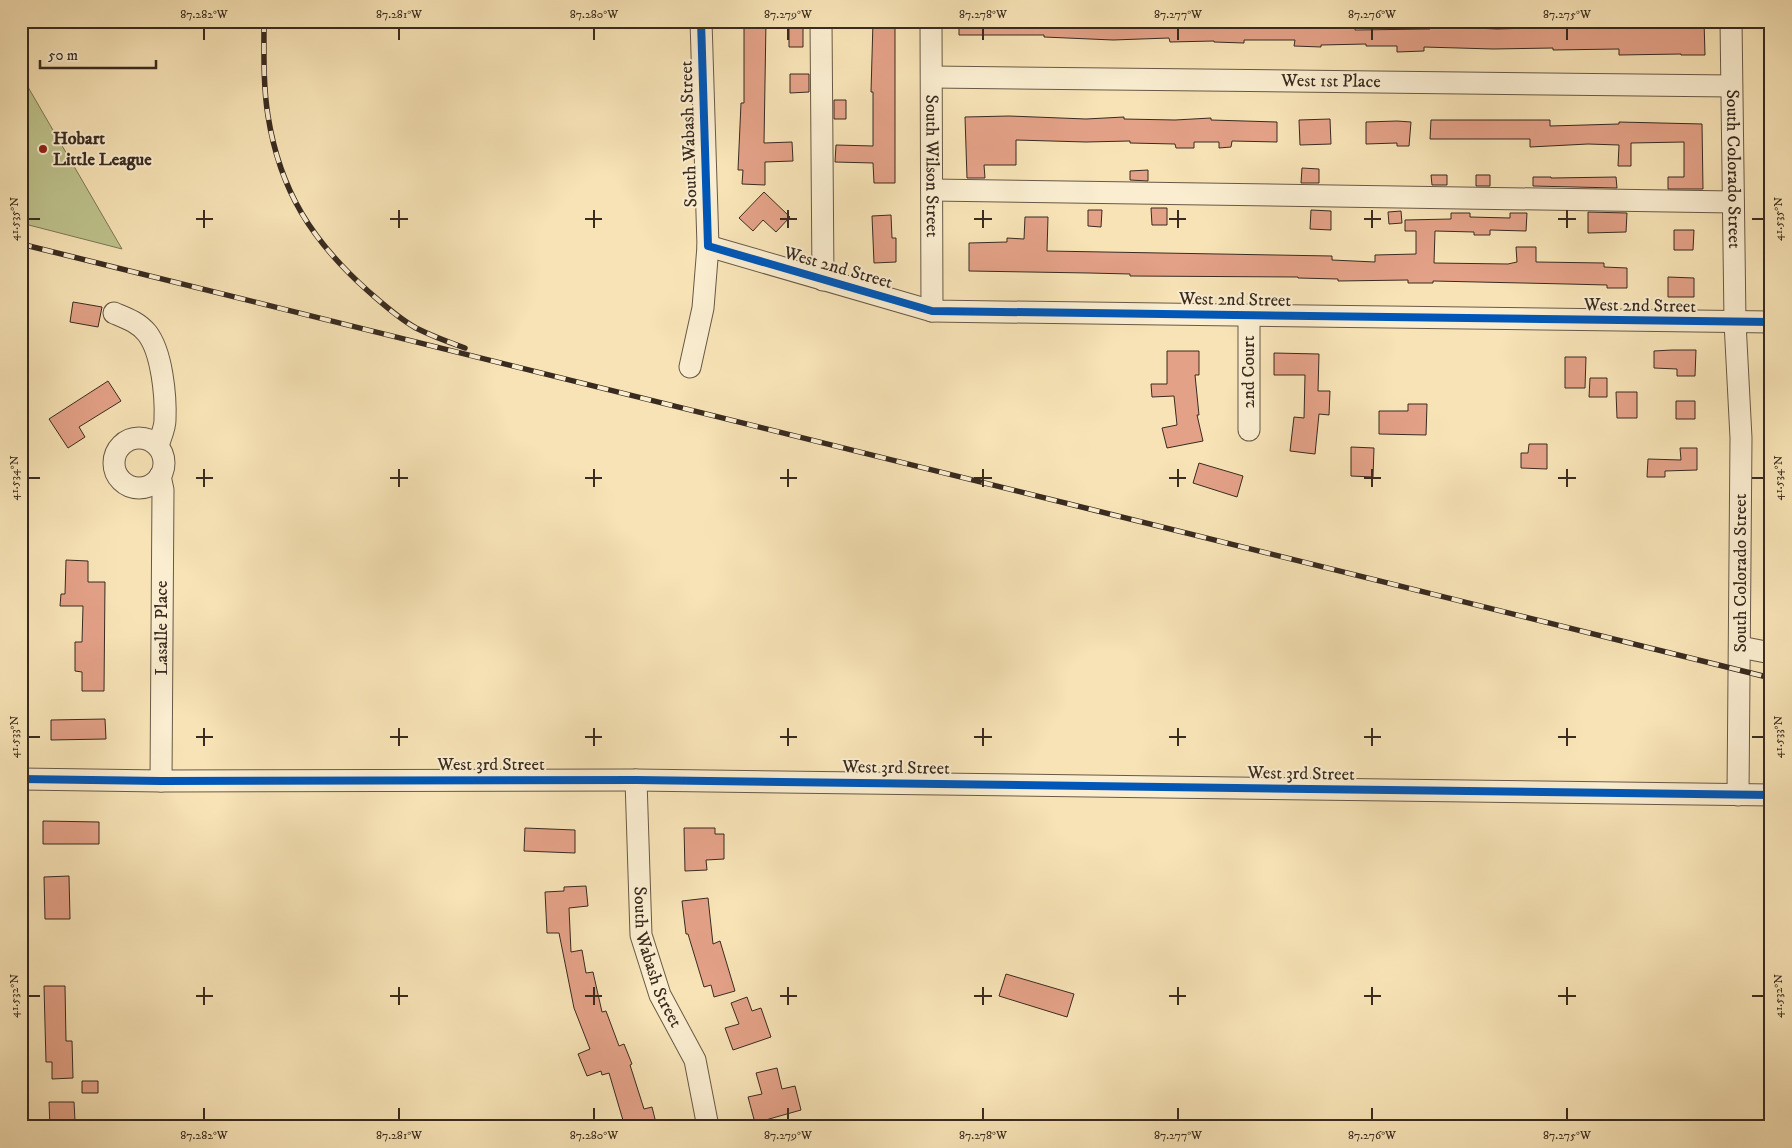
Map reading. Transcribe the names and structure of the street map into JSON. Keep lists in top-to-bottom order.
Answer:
{
  "streets": {
    "street": [
      "West 1st Place",
      "South Wabash Street",
      "South Wilson Street",
      "South Colorado Street",
      "West 2nd Street",
      "2nd Court",
      "Lasalle Place",
      "West 3rd Street"
    ]
  },
  "crossings": [
    ["West 1st Place", "South Wilson Street"],
    ["West 1st Place", "South Colorado Street"],
    ["South Wabash Street", "West 2nd Street"],
    ["South Wabash Street", "West 3rd Street"],
    ["South Wilson Street", "West 2nd Street"],
    ["South Colorado Street", "West 2nd Street"],
    ["South Colorado Street", "West 3rd Street"],
    ["West 2nd Street", "2nd Court"],
    ["Lasalle Place", "West 3rd Street"]
  ],
  "places": ["Hobart Little League"],
  "scale_bar": "50 m",
  "coordinates": [
    "87.282°W",
    "87.281°W",
    "87.280°W",
    "87.279°W",
    "87.278°W",
    "87.277°W",
    "87.276°W",
    "87.275°W",
    "41.535°N",
    "41.534°N",
    "41.533°N",
    "41.532°N"
  ]
}
